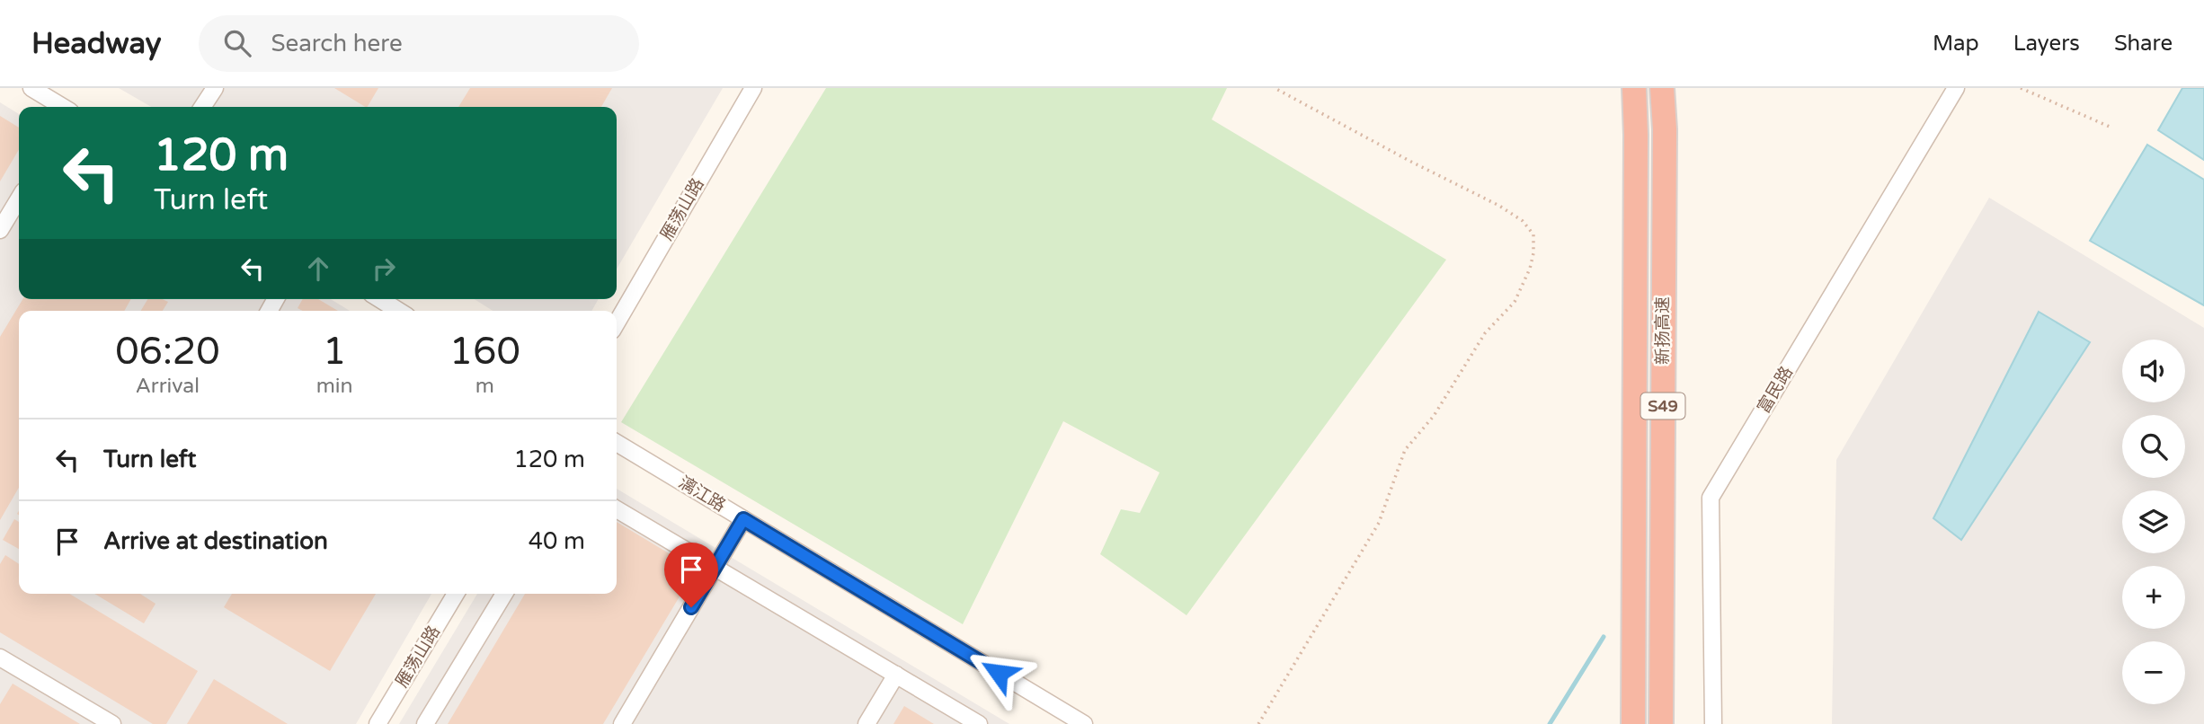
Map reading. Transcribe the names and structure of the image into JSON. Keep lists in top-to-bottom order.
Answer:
{
  "streets": {
    "highway": ["新扬高速", "S49"],
    "street": ["雁荡山路", "富民路", "漓江路"]
  },
  "page": {
    "header": "Headway",
    "search": "Search here",
    "nav": ["Map", "Layers", "Share"],
    "turn": ["120 m", "Turn left"],
    "eta": [
      "06:20",
      "Arrival",
      "1",
      "min",
      "160",
      "m"
    ],
    "map_buttons": ["+", "−"],
    "list": [
      {
        "name": "Turn left",
        "value": "120 m"
      },
      {
        "name": "Arrive at destination",
        "value": "40 m"
      }
    ]
  }
}
